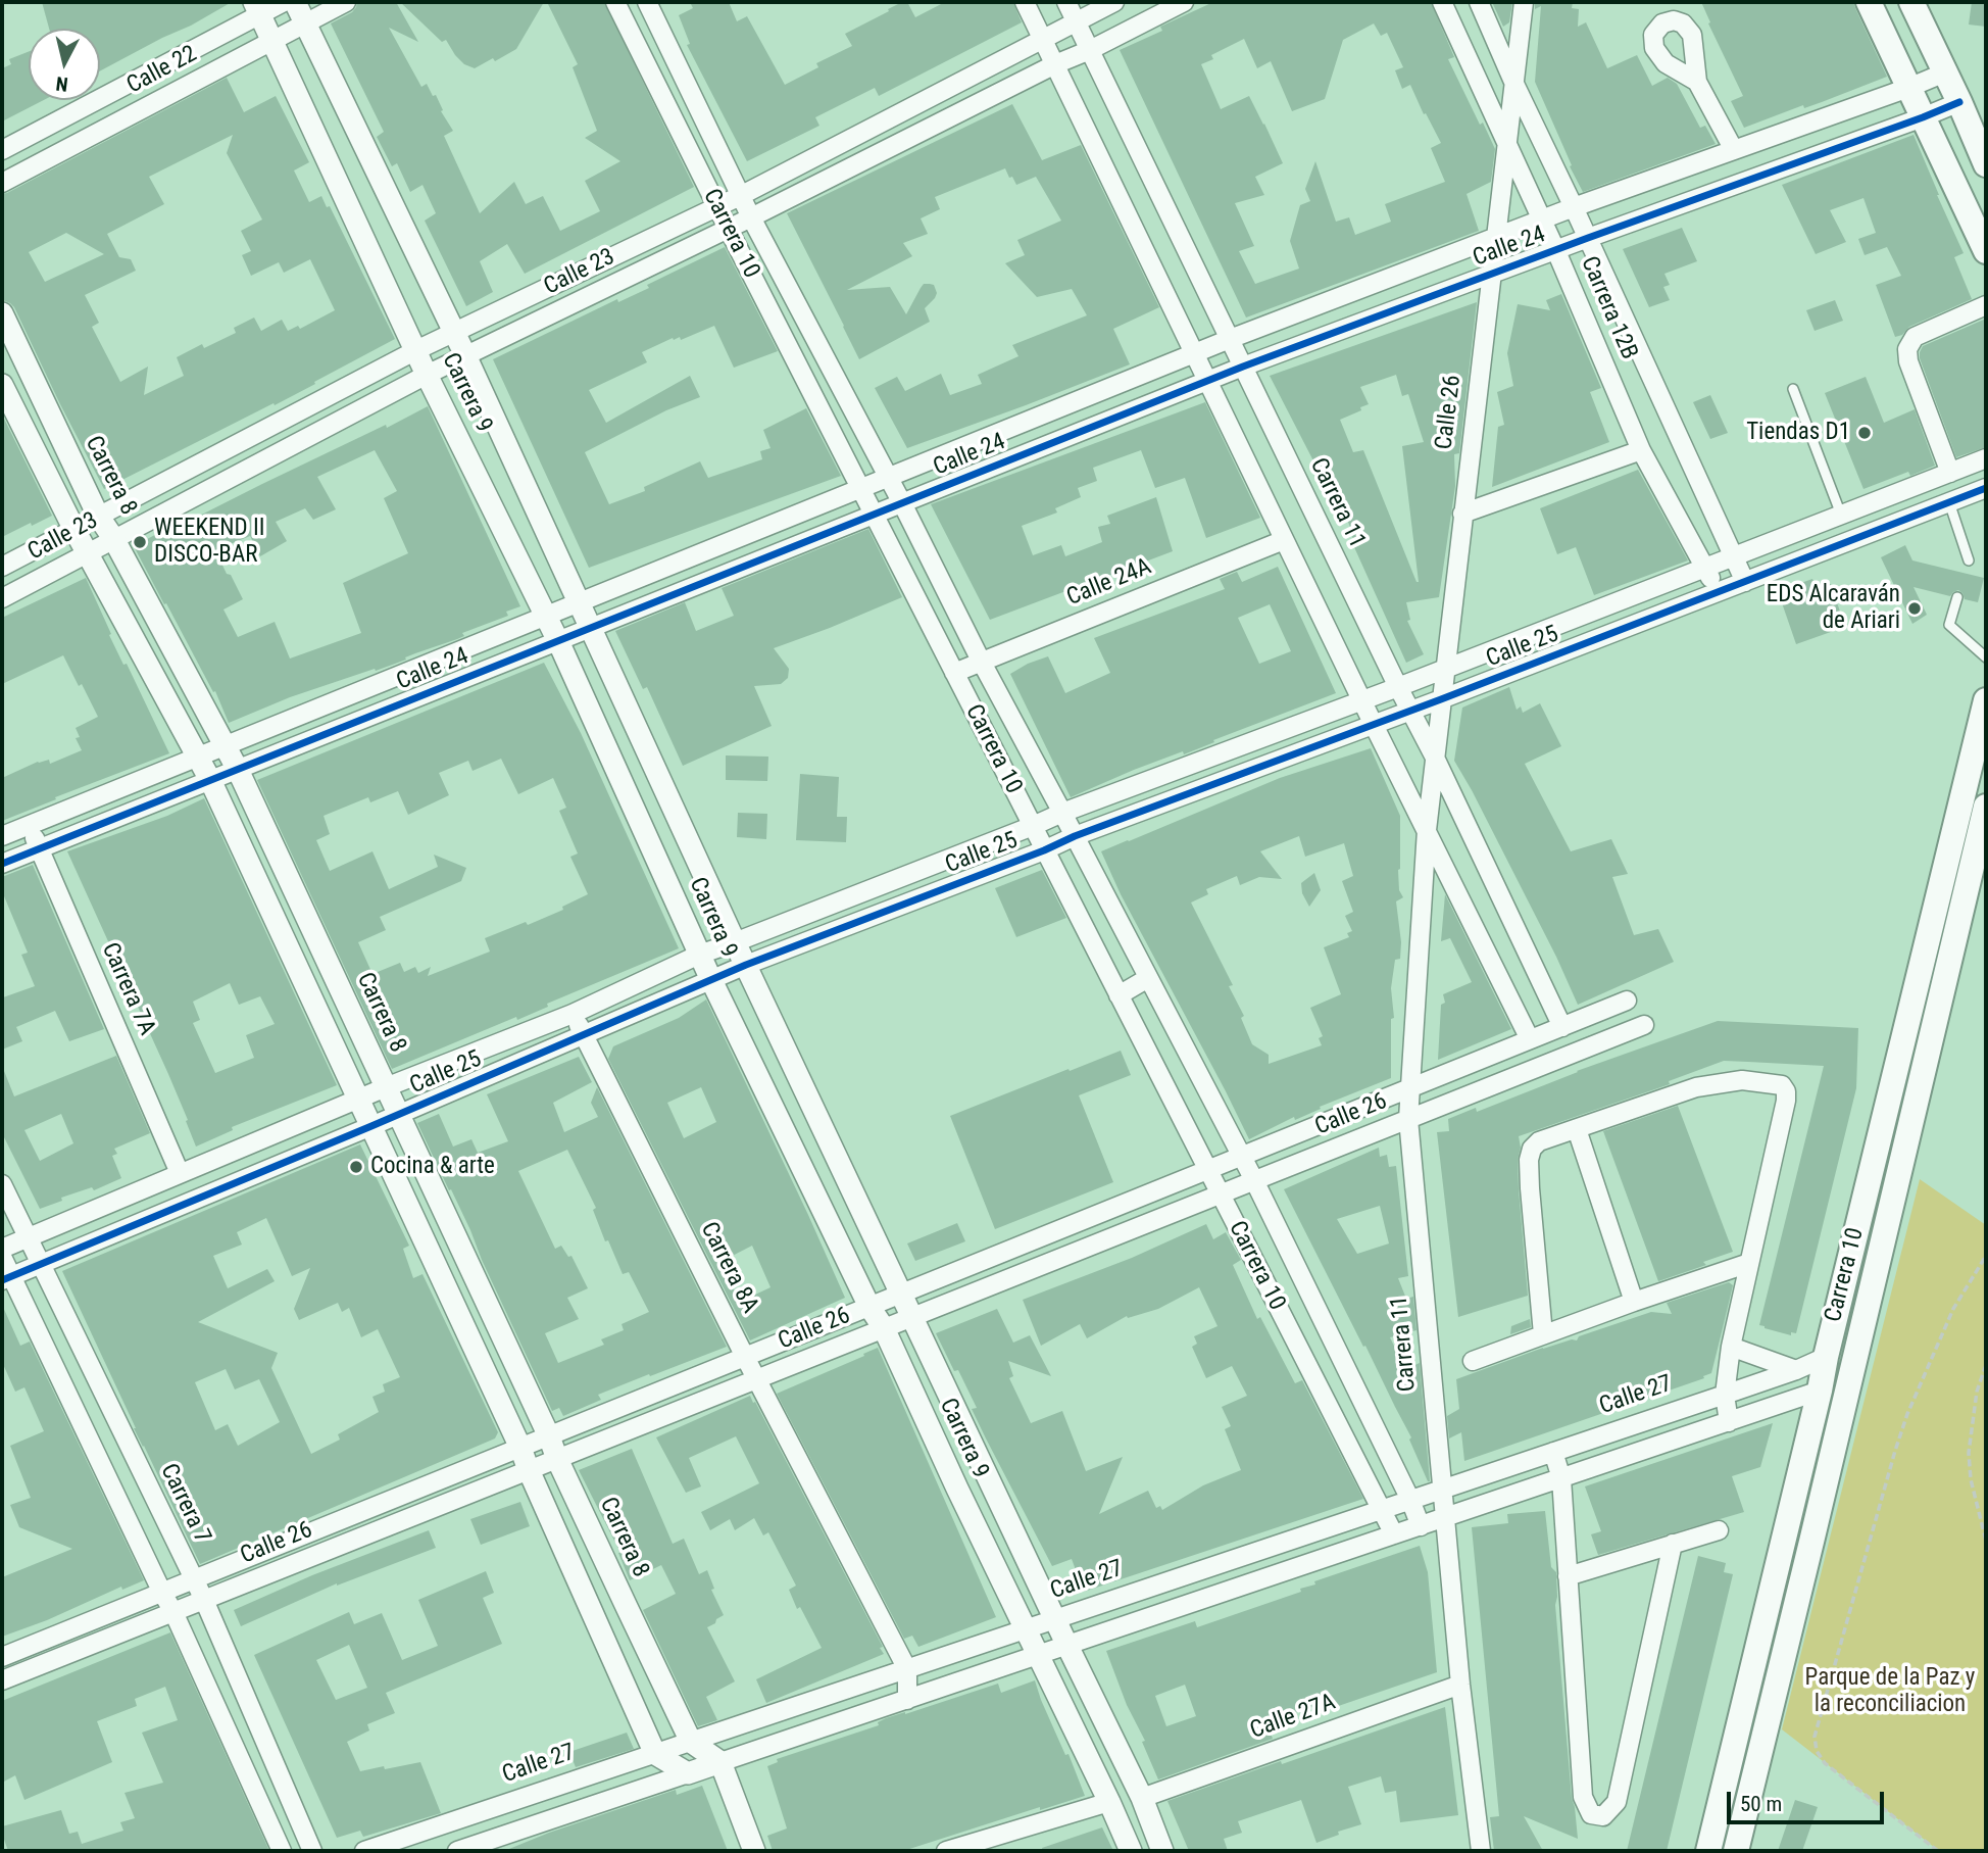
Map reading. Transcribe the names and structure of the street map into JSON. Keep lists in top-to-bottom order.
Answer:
{
  "streets": {
    "main road": ["Carrera 10"],
    "street": [
      "Calle 22",
      "Calle 24",
      "Calle 23",
      "Carrera 12B",
      "Carrera 9",
      "Calle 26",
      "Carrera 8",
      "Carrera 11",
      "Calle 24A",
      "Calle 25",
      "Carrera 7A",
      "Carrera 8A",
      "Calle 27",
      "Carrera 7",
      "Calle 27A"
    ]
  },
  "crossings": [
    ["Calle 22", "Carrera 9"],
    ["Carrera 10", "Calle 24"],
    ["Carrera 10", "Calle 23"],
    ["Carrera 10", "Calle 26"],
    ["Carrera 10", "Calle 24A"],
    ["Carrera 10", "Calle 25"],
    ["Carrera 10", "Calle 27"],
    ["Calle 24", "Carrera 12B"],
    ["Calle 24", "Carrera 9"],
    ["Calle 24", "Calle 26"],
    ["Calle 24", "Carrera 8"],
    ["Calle 24", "Carrera 11"],
    ["Calle 24", "Carrera 7A"],
    ["Calle 23", "Carrera 9"],
    ["Calle 23", "Carrera 8"],
    ["Calle 23", "Carrera 11"],
    ["Carrera 12B", "Calle 26"],
    ["Carrera 12B", "Calle 25"],
    ["Carrera 9", "Calle 26"],
    ["Carrera 9", "Calle 25"],
    ["Carrera 9", "Calle 27"],
    ["Carrera 9", "Calle 27A"],
    ["Calle 26", "Carrera 8"],
    ["Calle 26", "Carrera 11"],
    ["Calle 26", "Calle 25"],
    ["Calle 26", "Carrera 8A"],
    ["Calle 26", "Carrera 7"],
    ["Carrera 8", "Calle 25"],
    ["Carrera 8", "Calle 27"],
    ["Carrera 11", "Calle 25"],
    ["Carrera 11", "Calle 27"],
    ["Carrera 11", "Calle 27A"],
    ["Calle 25", "Carrera 7A"],
    ["Calle 25", "Carrera 8A"],
    ["Calle 25", "Carrera 7"],
    ["Carrera 8A", "Calle 27"]
  ],
  "parks": ["Parque de la Paz y la reconciliacion"],
  "places": [
    "Tiendas D1",
    "WEEKEND II DISCO-BAR",
    "EDS Alcaraván de Ariari",
    "Cocina & arte"
  ],
  "scale_bar": "50 m",
  "north": "bottom"
}
